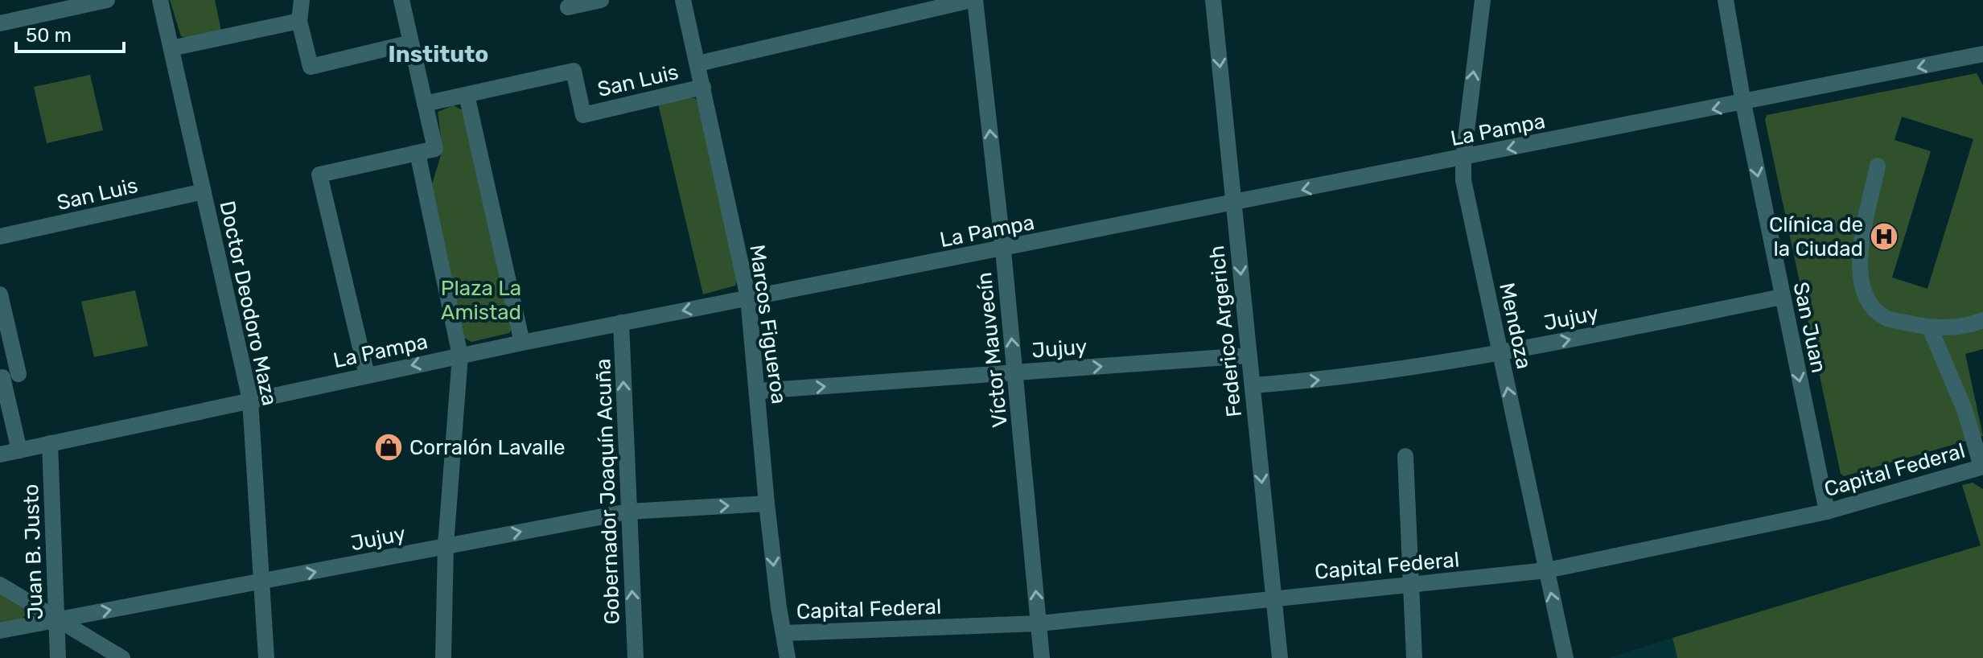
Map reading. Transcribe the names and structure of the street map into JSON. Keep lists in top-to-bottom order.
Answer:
{
  "streets": {
    "street": [
      "San Luis",
      "La Pampa",
      "Doctor Deodoro Maza",
      "Jujuy",
      "Marcos Figueroa",
      "Mendoza",
      "San Juan",
      "Federico Argerich",
      "Víctor Mauvecín",
      "Capital Federal",
      "Gobernador Joaquín Acuña",
      "Juan B. Justo"
    ]
  },
  "crossings": [
    ["San Luis", "Doctor Deodoro Maza"],
    ["San Luis", "Marcos Figueroa"],
    ["San Luis", "Víctor Mauvecín"],
    ["La Pampa", "Doctor Deodoro Maza"],
    ["La Pampa", "Marcos Figueroa"],
    ["La Pampa", "Mendoza"],
    ["La Pampa", "San Juan"],
    ["La Pampa", "Federico Argerich"],
    ["La Pampa", "Víctor Mauvecín"],
    ["La Pampa", "Gobernador Joaquín Acuña"],
    ["La Pampa", "Juan B. Justo"],
    ["Doctor Deodoro Maza", "Jujuy"],
    ["Jujuy", "Marcos Figueroa"],
    ["Jujuy", "Mendoza"],
    ["Jujuy", "San Juan"],
    ["Jujuy", "Federico Argerich"],
    ["Jujuy", "Víctor Mauvecín"],
    ["Jujuy", "Gobernador Joaquín Acuña"],
    ["Jujuy", "Juan B. Justo"],
    ["Marcos Figueroa", "Capital Federal"],
    ["Mendoza", "Capital Federal"],
    ["San Juan", "Capital Federal"],
    ["Federico Argerich", "Capital Federal"],
    ["Víctor Mauvecín", "Capital Federal"]
  ],
  "one_way": [
    "La Pampa",
    "Jujuy",
    "San Juan",
    "Federico Argerich",
    "Víctor Mauvecín",
    "Gobernador Joaquín Acuña"
  ],
  "districts": ["Instituto"],
  "parks": ["Plaza La Amistad"],
  "places": {
    "hospital": ["Clínica de la Ciudad"],
    "shop": ["Corralón Lavalle"]
  },
  "scale_bar": "50 m"
}
